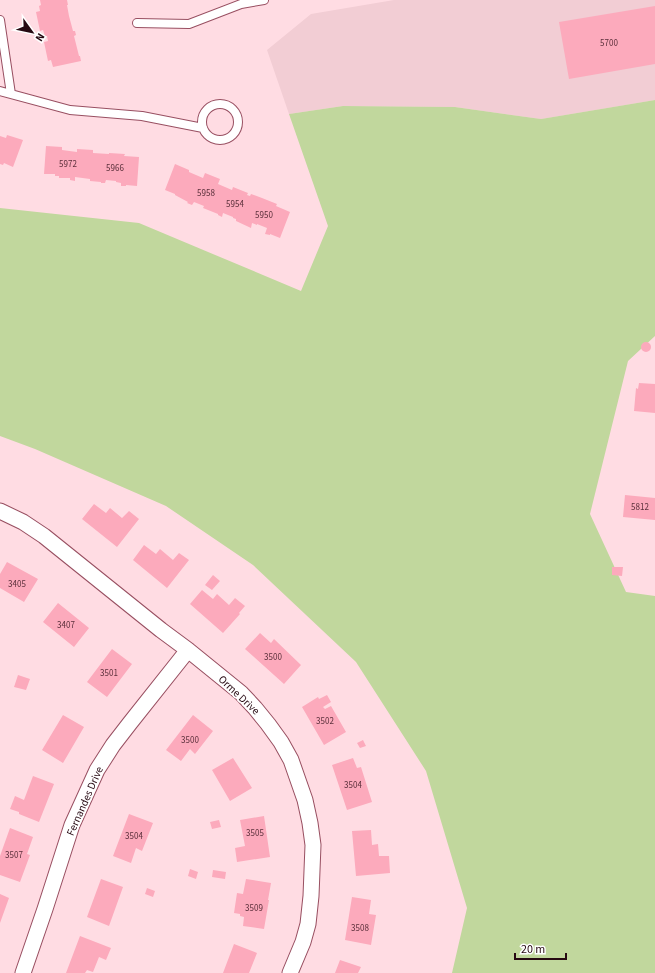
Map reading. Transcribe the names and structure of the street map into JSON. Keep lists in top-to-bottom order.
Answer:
{
  "streets": {
    "street": ["Orme Drive", "Fernandes Drive"]
  },
  "crossings": [
    ["Orme Drive", "Fernandes Drive"]
  ],
  "house_numbers": [
    "5700",
    "5972",
    "5966",
    "5958",
    "5954",
    "5950",
    "5812",
    "3405",
    "3407",
    "3500",
    "3501",
    "3502",
    "3500",
    "3504",
    "3505",
    "3504",
    "3507",
    "3509",
    "3508"
  ],
  "scale_bar": "20 m",
  "north": "bottom right"
}
